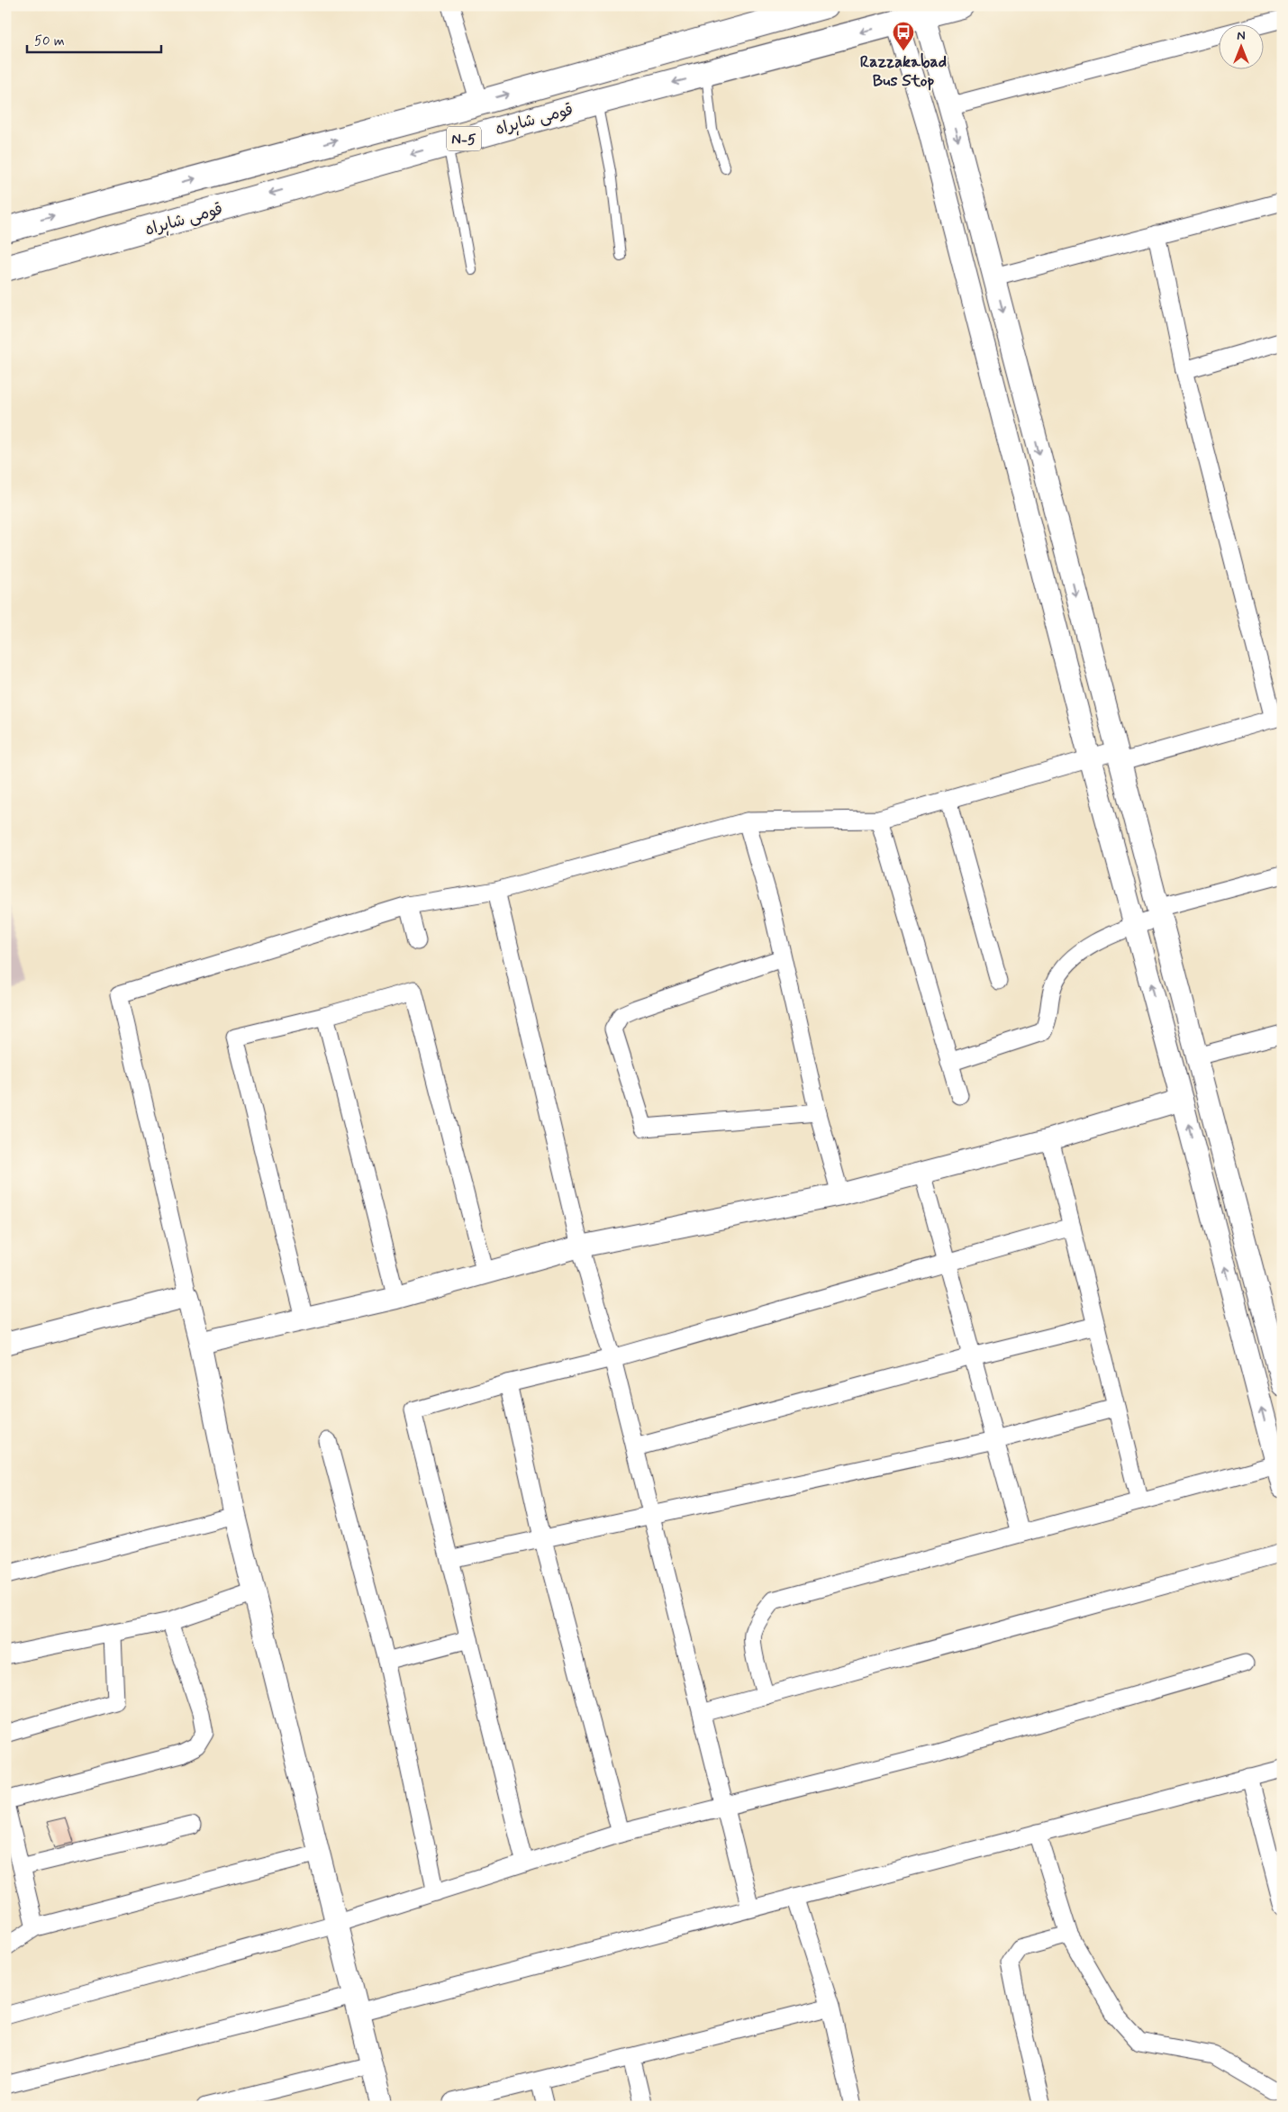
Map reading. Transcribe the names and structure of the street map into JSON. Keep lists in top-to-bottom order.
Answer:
{
  "streets": {
    "highway": ["قومی شاہراہ", "N-5"]
  },
  "places": {
    "bus stop": ["Razzakabad Bus Stop"]
  },
  "scale_bar": "50 m",
  "north": "top"
}
